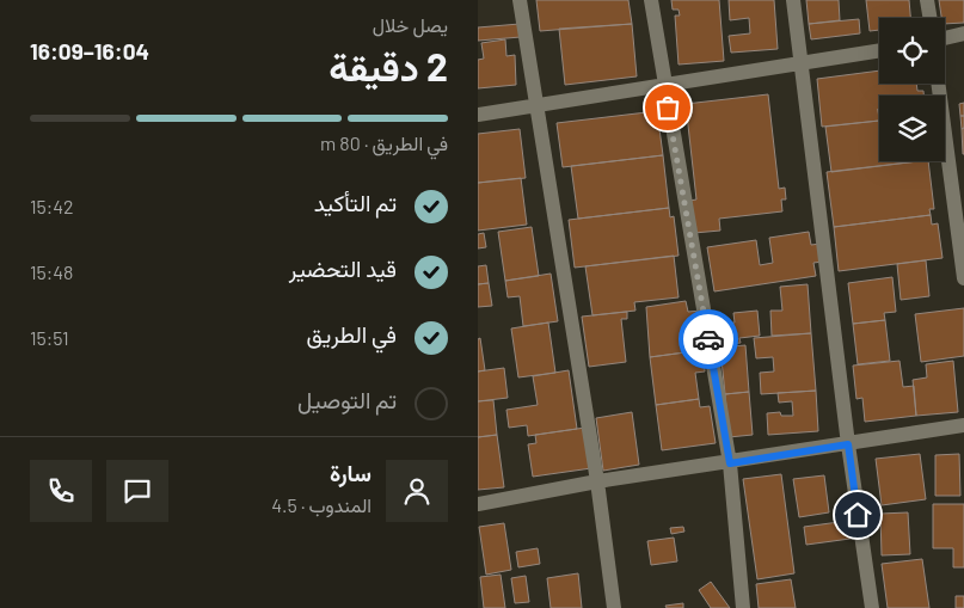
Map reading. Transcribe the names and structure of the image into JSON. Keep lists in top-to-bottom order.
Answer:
{
  "page": {
    "heading": ["2 دقيقة", "يصل خلال", "16:04–16:09"],
    "panel": ["سارة", "المندوب · 4.5"],
    "bar": "في الطريق · 80 m",
    "list": [
      ["تم التأكيد", "15:42"],
      ["قيد التحضير", "15:48"],
      ["في الطريق", "15:51"],
      "تم التوصيل"
    ]
  }
}
